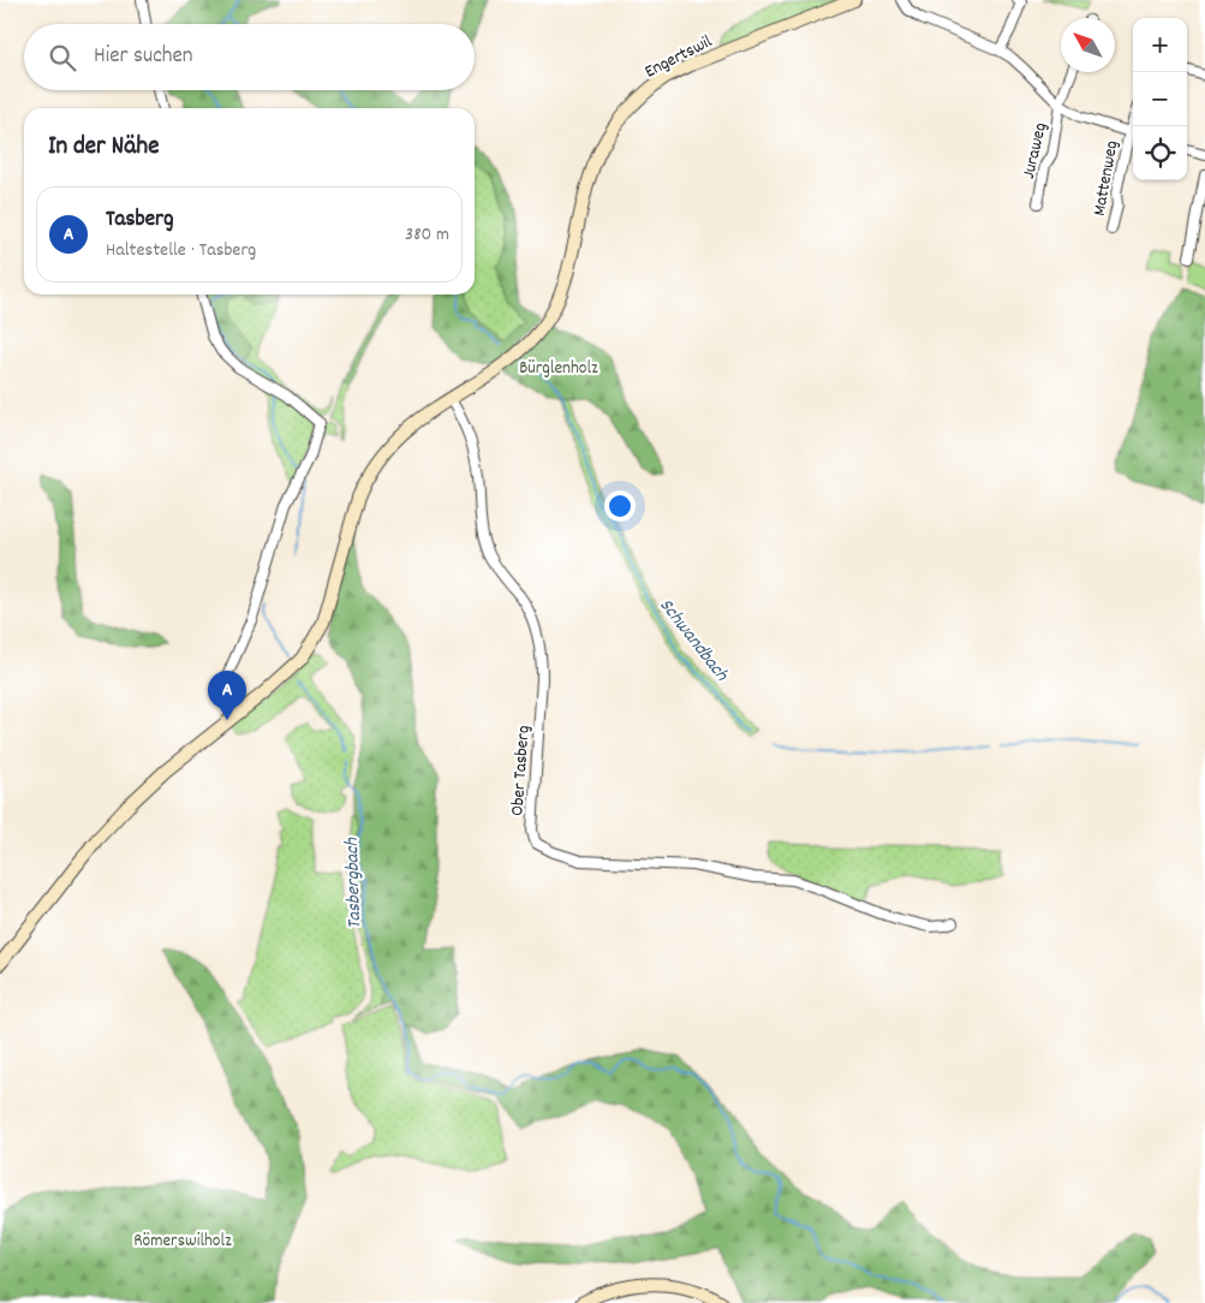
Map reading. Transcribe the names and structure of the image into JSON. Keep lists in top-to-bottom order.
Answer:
{
  "streets": {
    "main road": ["Engertswil"],
    "street": ["Juraweg", "Mattenweg", "Ober Tasberg"]
  },
  "crossings": [
    ["Engertswil", "Ober Tasberg"]
  ],
  "water": ["Schwandbach", "Tasbergbach"],
  "parks": ["Bürglenholz", "Römerswilholz"],
  "north": "top left",
  "page": {
    "map_buttons": ["+", "−"],
    "search": "Hier suchen",
    "heading": "In der Nähe",
    "list": [
      {
        "mark": "A",
        "name": "Tasberg",
        "note": "Haltestelle · Tasberg",
        "value": "380 m"
      }
    ],
    "pins": "A"
  }
}
